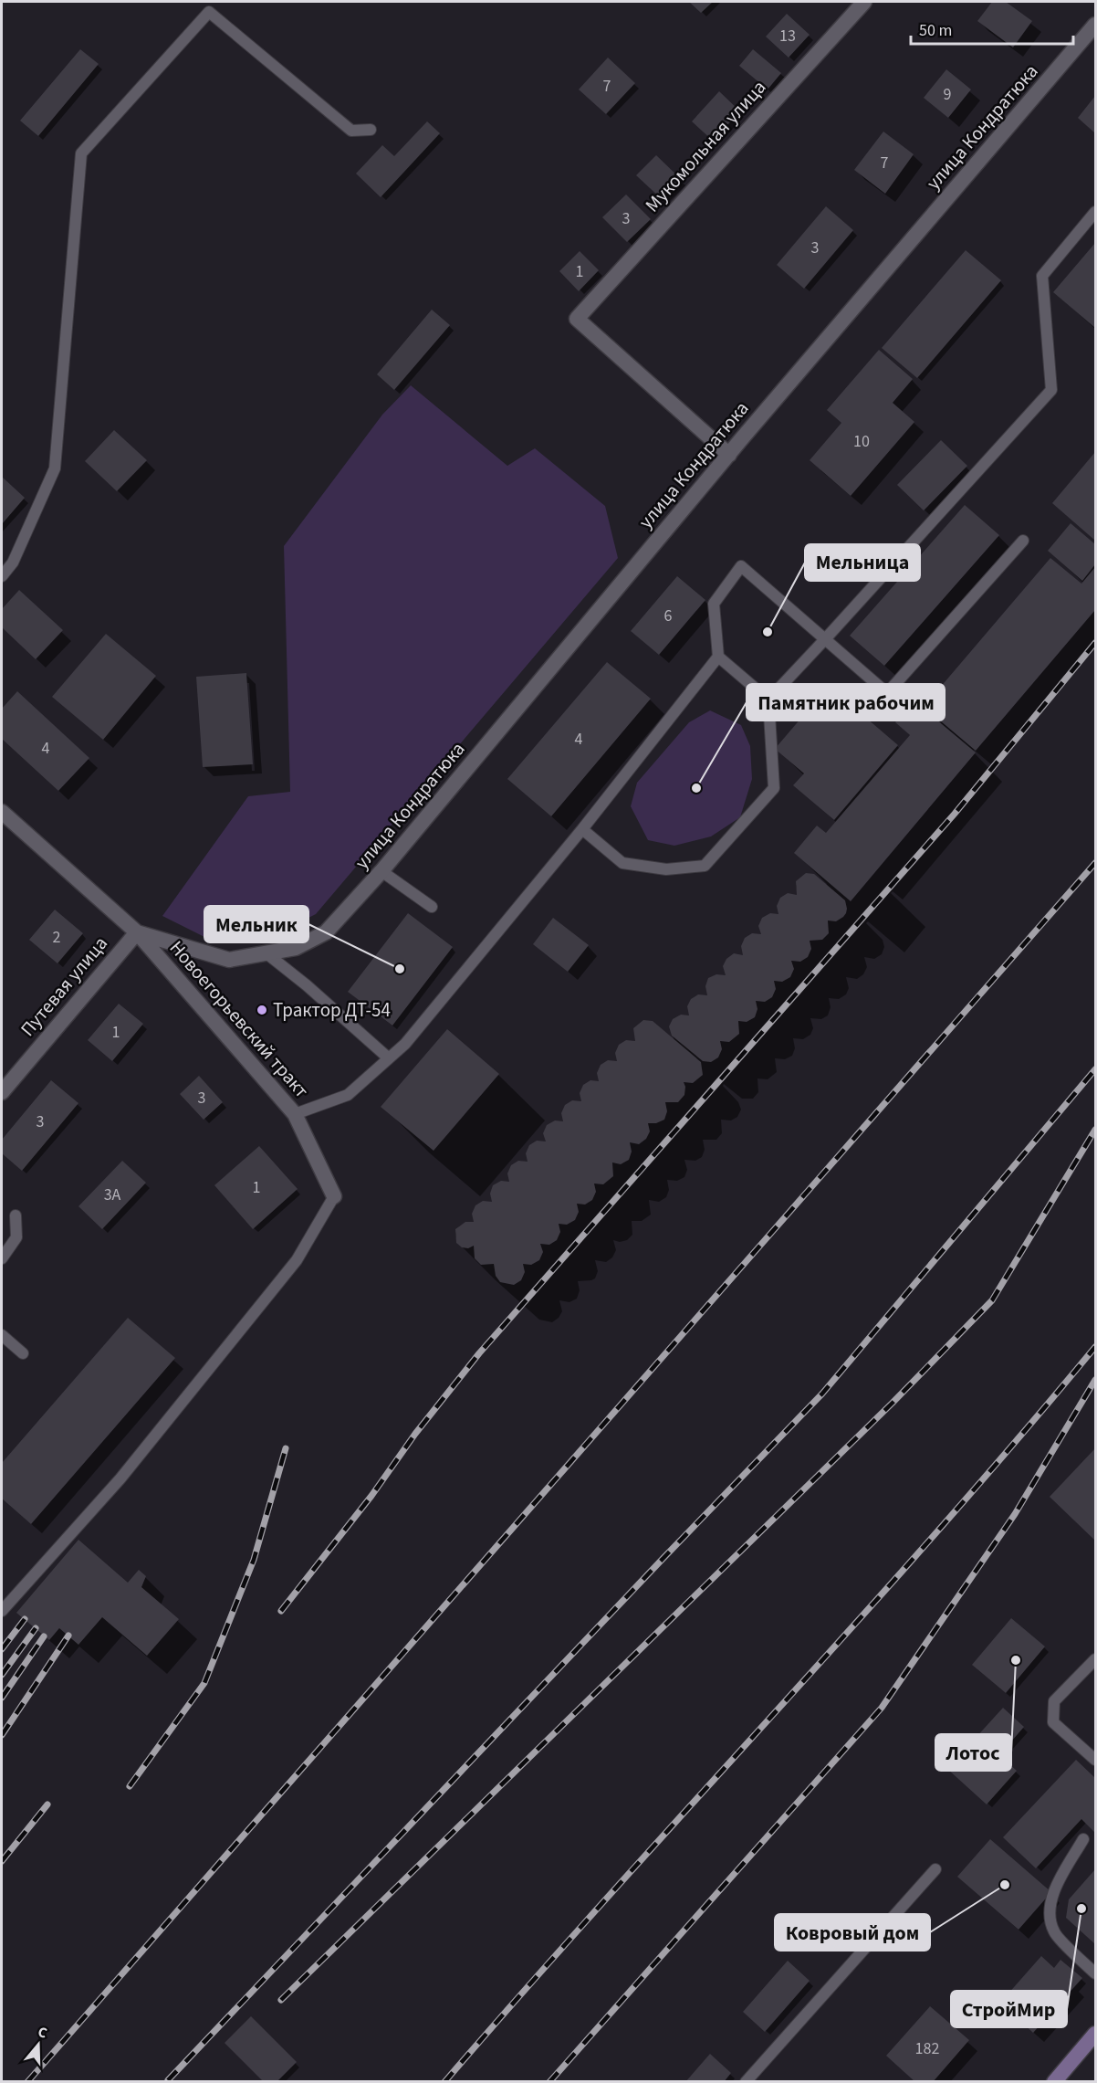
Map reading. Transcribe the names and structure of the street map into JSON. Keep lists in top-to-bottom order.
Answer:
{
  "streets": {
    "street": [
      "улица Кондратюка",
      "Мукомольная улица",
      "Путевая улица",
      "Новоегорьевский тракт"
    ]
  },
  "crossings": [
    ["улица Кондратюка", "Мукомольная улица"],
    ["улица Кондратюка", "Новоегорьевский тракт"],
    ["Путевая улица", "Новоегорьевский тракт"]
  ],
  "places": [
    "Мельница",
    "Памятник рабочим",
    "Мельник",
    "Трактор ДТ-54",
    "Лотос",
    "Ковровый дом",
    "СтройМир"
  ],
  "house_numbers": [
    "13",
    "7",
    "9",
    "7",
    "3",
    "3",
    "1",
    "10",
    "6",
    "4",
    "4",
    "2",
    "1",
    "3",
    "3",
    "1",
    "3А",
    "182"
  ],
  "scale_bar": "50 m",
  "north": "top"
}
